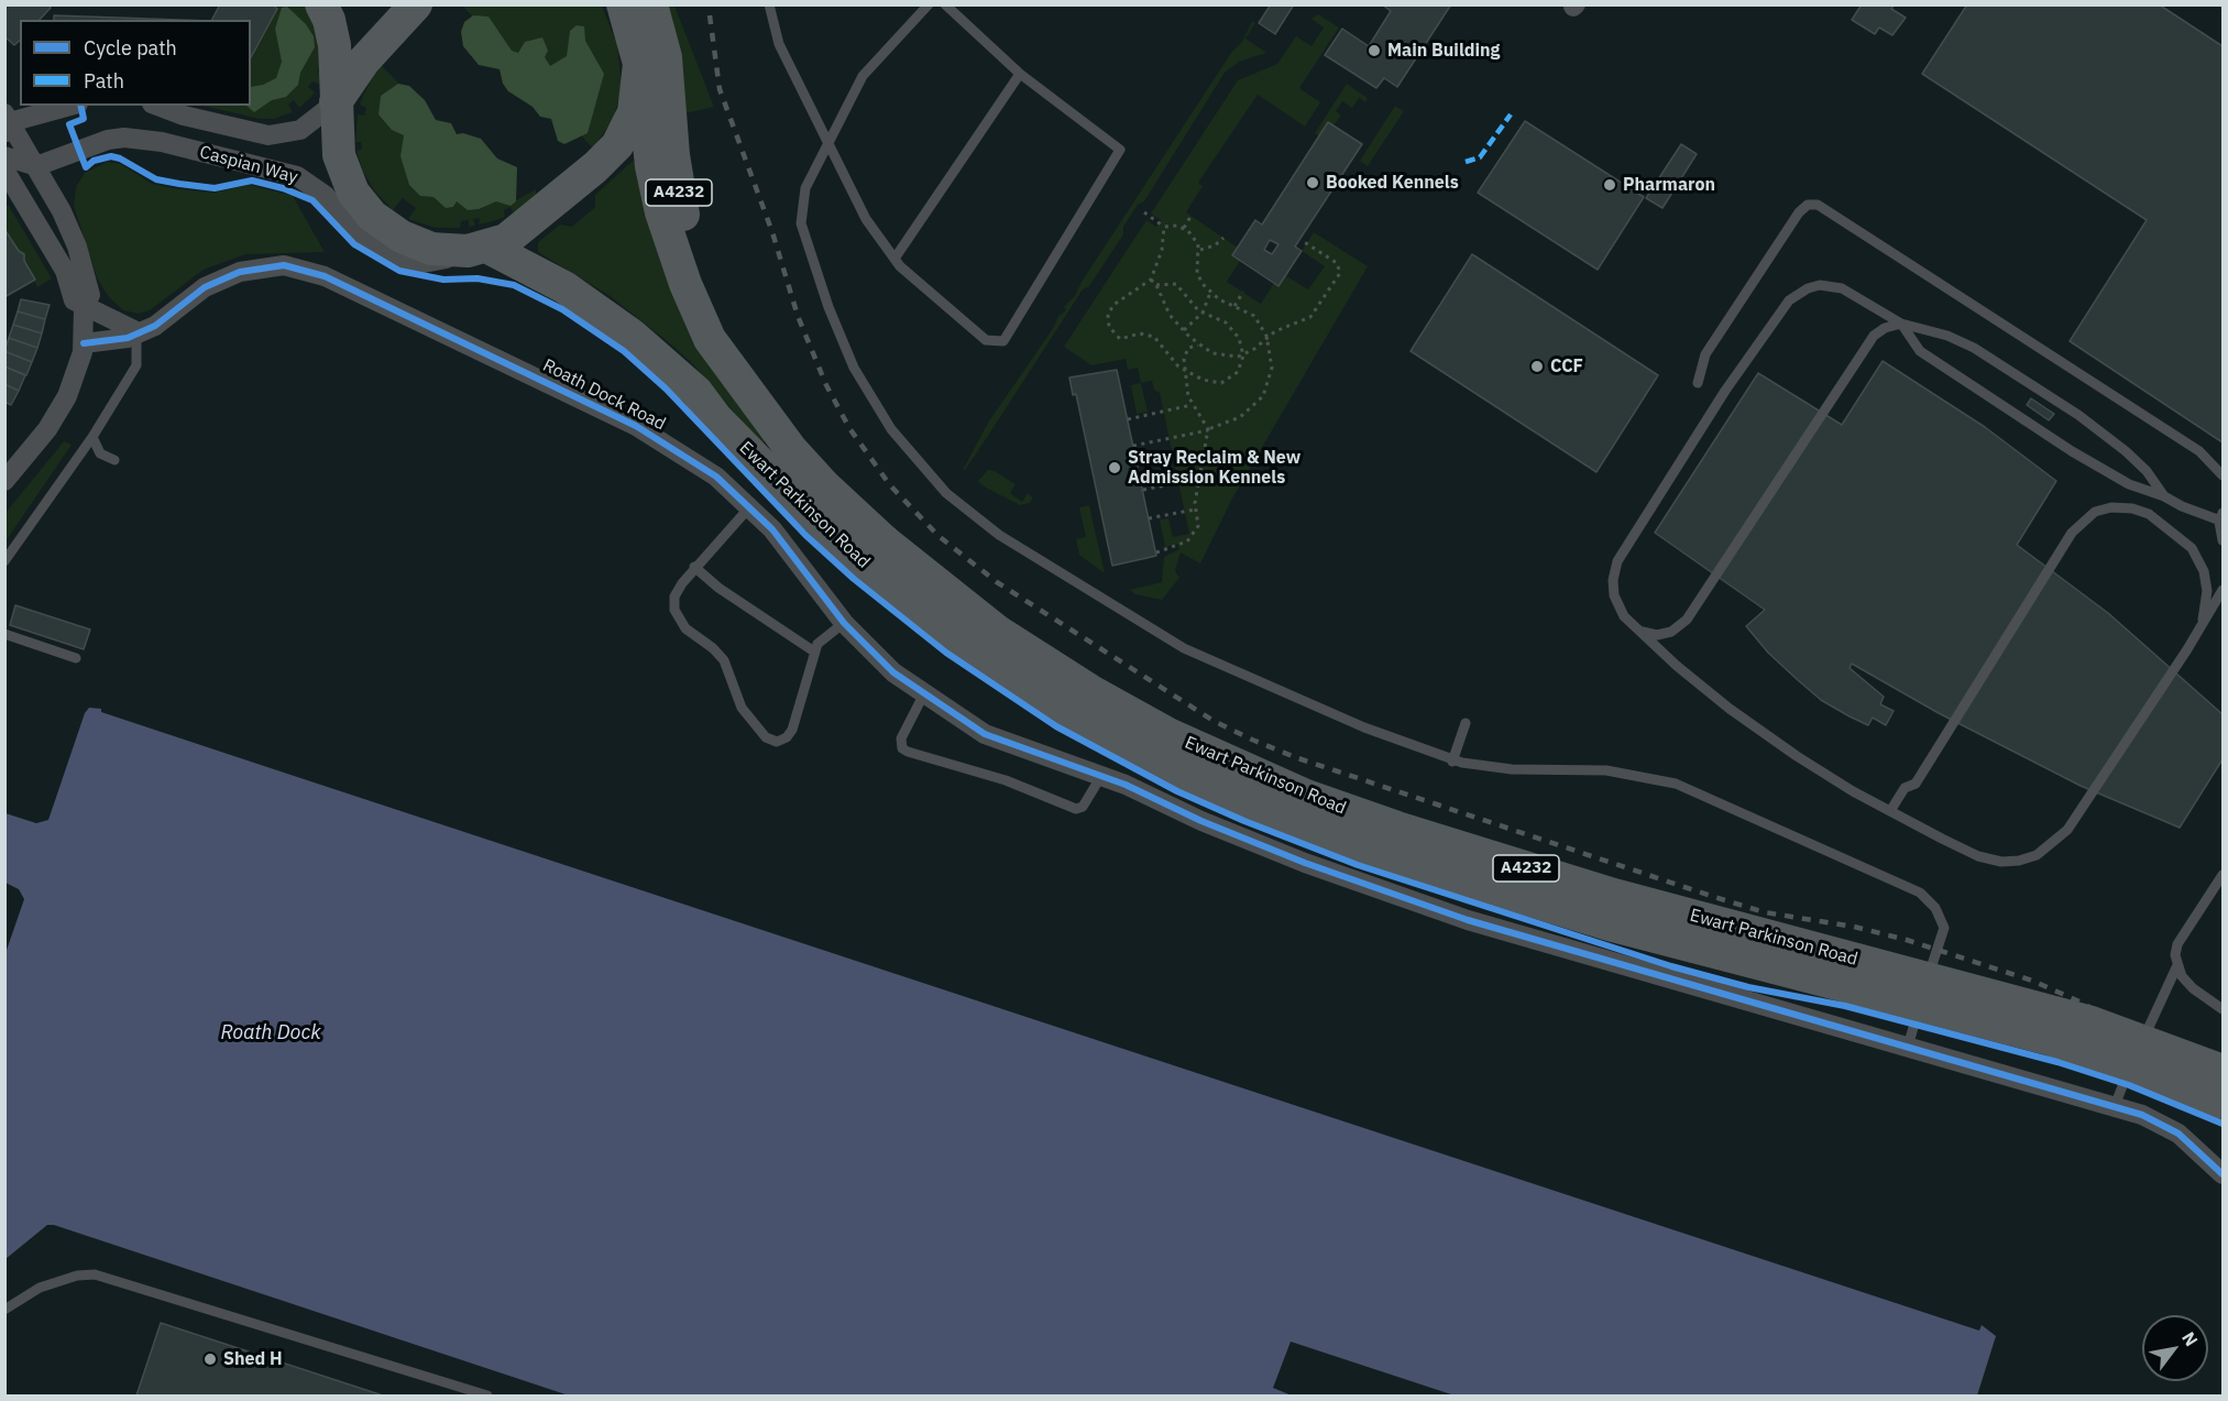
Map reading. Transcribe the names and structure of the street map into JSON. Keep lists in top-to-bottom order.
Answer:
{
  "streets": {
    "main road": ["A4232", "Ewart Parkinson Road"],
    "street": ["Caspian Way", "Roath Dock Road"]
  },
  "crossings": [
    ["Caspian Way", "Ewart Parkinson Road"],
    ["A4232", "Ewart Parkinson Road"]
  ],
  "water": ["Roath Dock"],
  "places": [
    "Main Building",
    "Booked Kennels",
    "Pharmaron",
    "CCF",
    "Stray Reclaim & New Admission Kennels",
    "Shed H"
  ],
  "legend": ["Cycle path", "Path"],
  "north": "top right"
}
